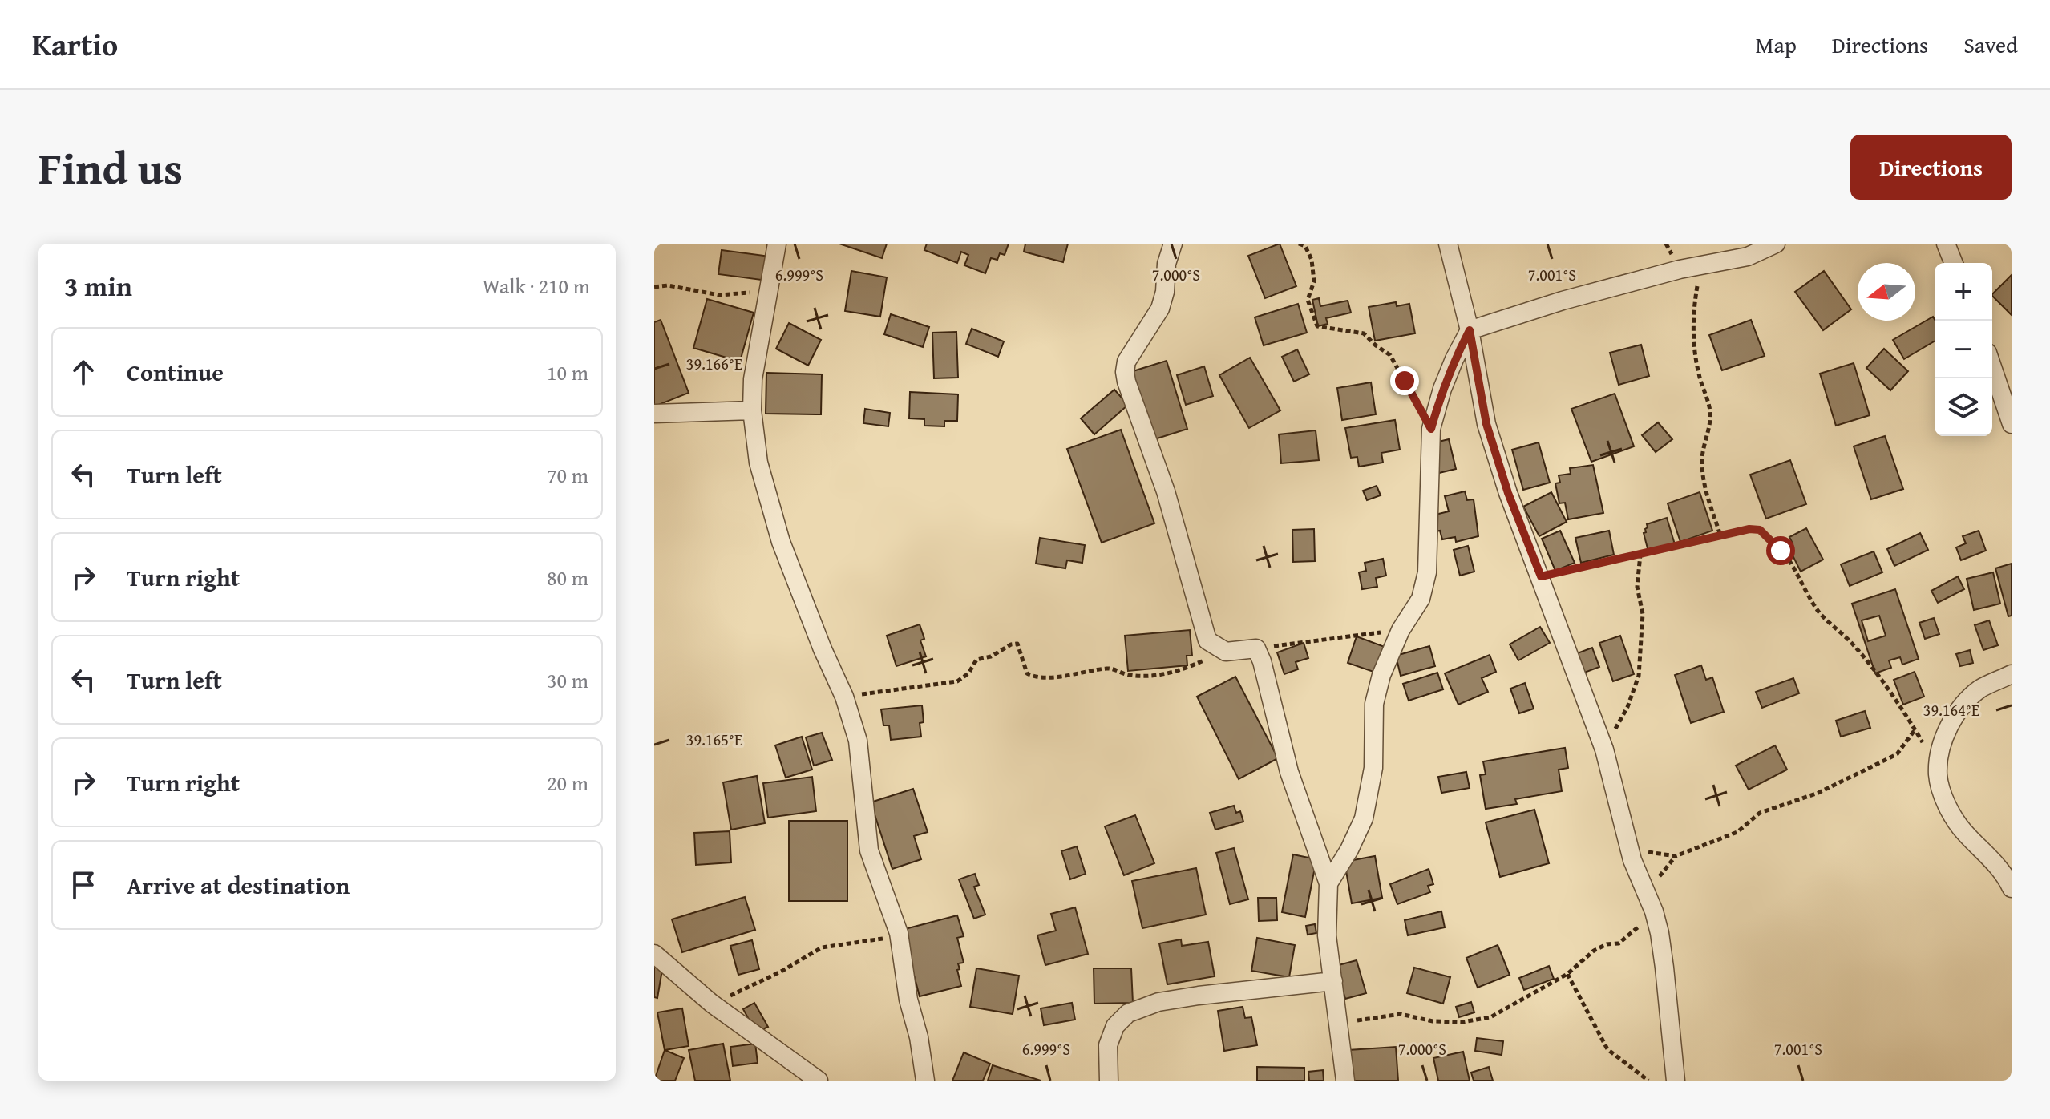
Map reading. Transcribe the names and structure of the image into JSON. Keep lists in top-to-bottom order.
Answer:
{
  "north": "left",
  "page": {
    "header": "Kartio",
    "nav": ["Map", "Directions", "Saved"],
    "title": "Find us",
    "buttons": "Directions",
    "heading": ["3 min", "Walk · 210 m"],
    "map_buttons": ["+", "−"],
    "list": [
      ["Continue", "10 m"],
      ["Turn left", "70 m"],
      ["Turn right", "80 m"],
      ["Turn left", "30 m"],
      ["Turn right", "20 m"],
      "Arrive at destination"
    ]
  },
  "coordinates": [
    "6.999°S",
    "7.000°S",
    "7.001°S",
    "39.166°E",
    "39.164°E",
    "39.165°E"
  ]
}
